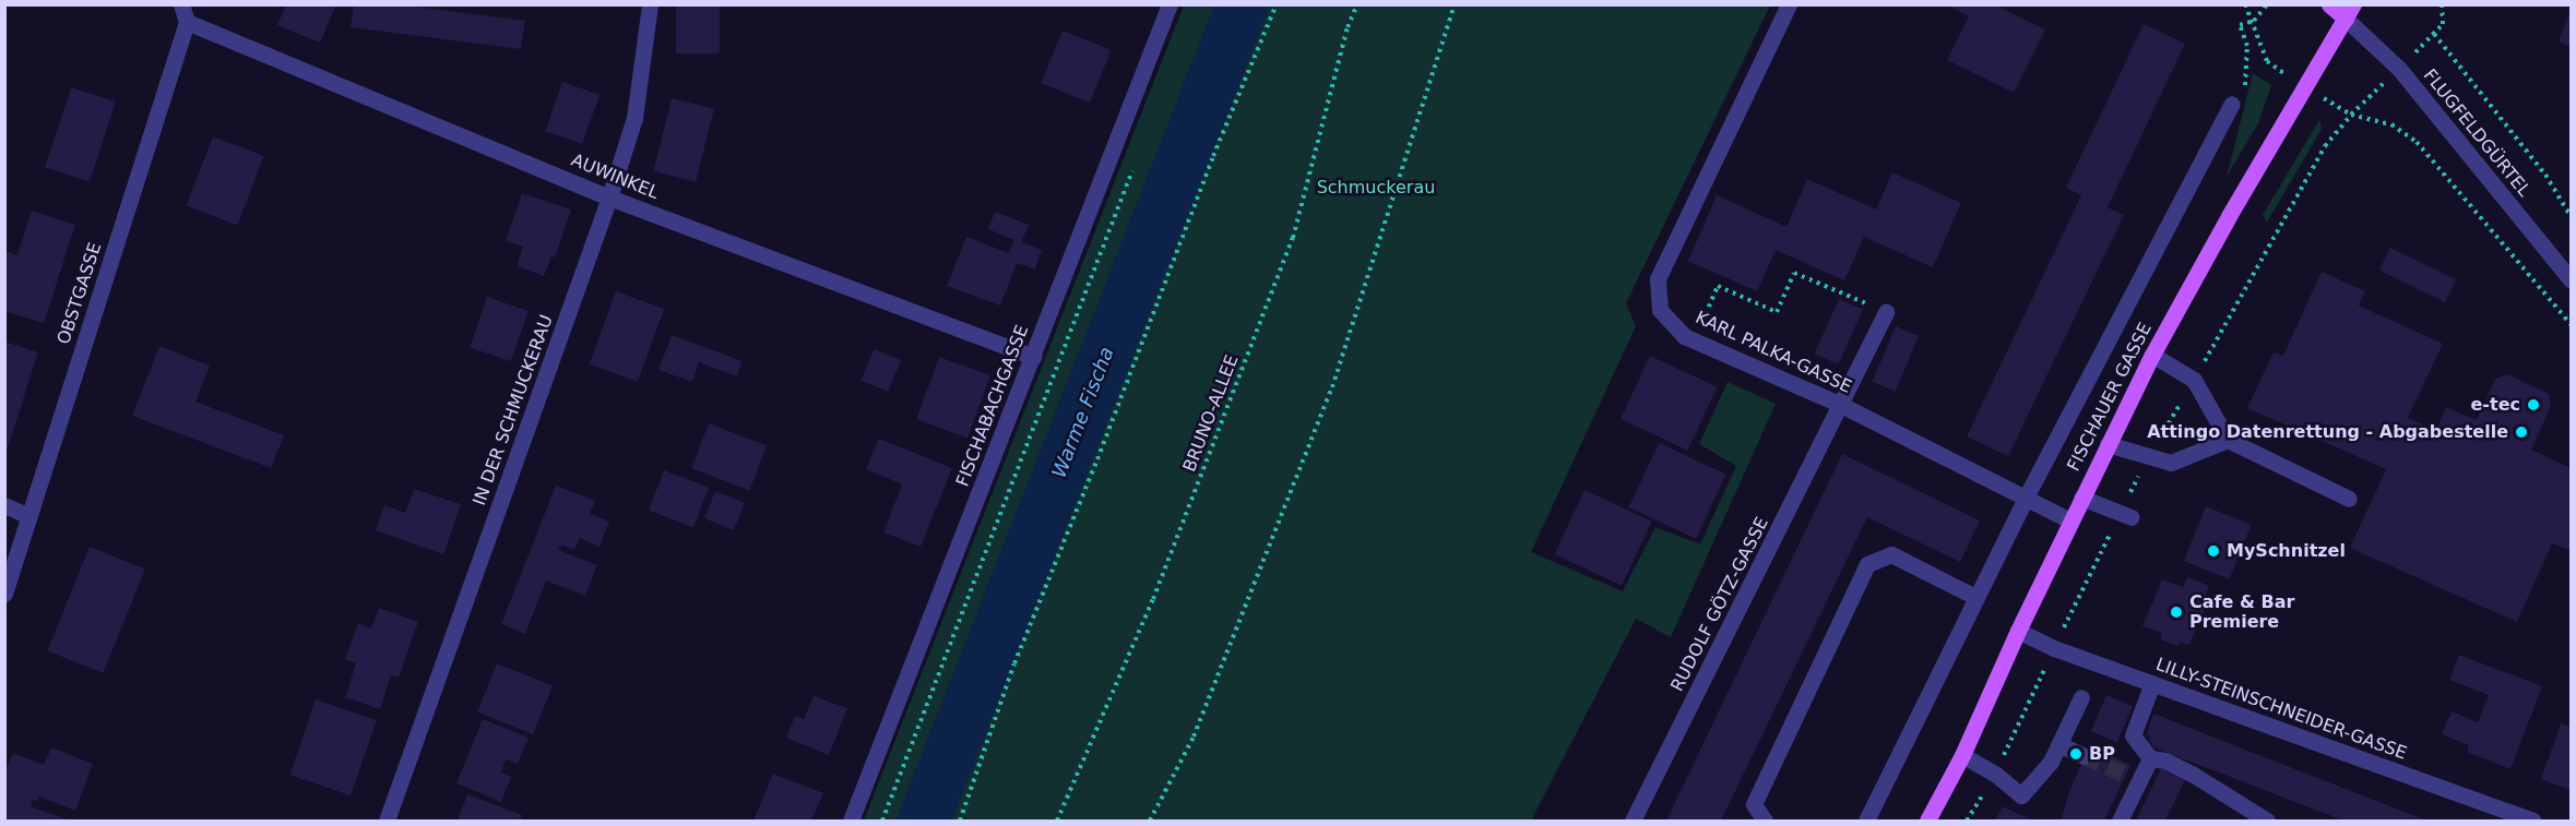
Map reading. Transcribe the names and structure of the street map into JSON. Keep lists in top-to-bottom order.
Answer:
{
  "streets": {
    "main road": ["FISCHAUER GASSE"],
    "street": [
      "FLUGFELDGÜRTEL",
      "AUWINKEL",
      "OBSTGASSE",
      "KARL PALKA-GASSE",
      "FISCHABACHGASSE",
      "IN DER SCHMUCKERAU",
      "RUDOLF GÖTZ-GASSE",
      "LILLY-STEINSCHNEIDER-GASSE"
    ],
    "path": ["BRUNO-ALLEE"]
  },
  "crossings": [
    ["FLUGFELDGÜRTEL", "FISCHAUER GASSE"],
    ["AUWINKEL", "OBSTGASSE"],
    ["AUWINKEL", "FISCHABACHGASSE"],
    ["AUWINKEL", "IN DER SCHMUCKERAU"],
    ["KARL PALKA-GASSE", "FISCHAUER GASSE"],
    ["KARL PALKA-GASSE", "RUDOLF GÖTZ-GASSE"],
    ["FISCHAUER GASSE", "LILLY-STEINSCHNEIDER-GASSE"]
  ],
  "water": ["Warme Fischa"],
  "parks": ["Schmuckerau"],
  "places": [
    "e-tec",
    "Attingo Datenrettung - Abgabestelle",
    "MySchnitzel",
    "Cafe & Bar Premiere",
    "BP"
  ]
}
